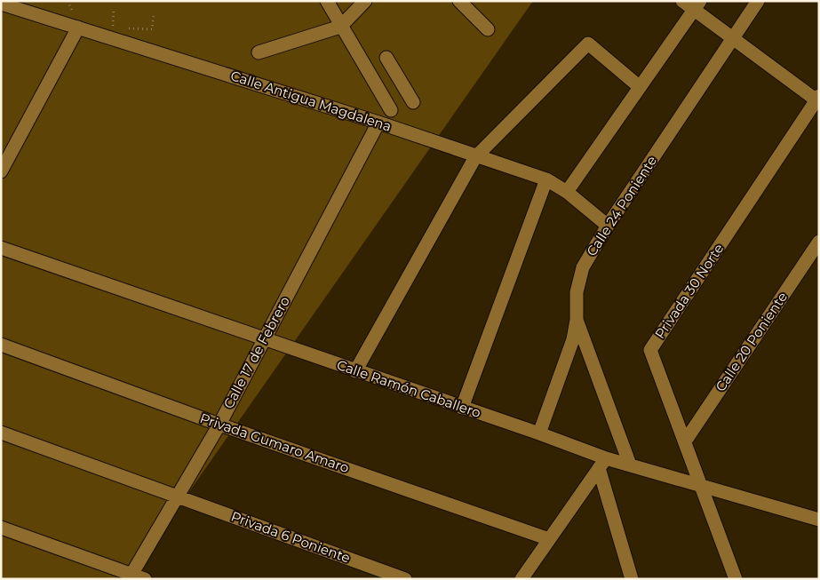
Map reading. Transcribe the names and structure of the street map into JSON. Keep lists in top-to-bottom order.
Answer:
{
  "streets": {
    "street": [
      "Calle Antigua Magdalena",
      "Calle 24 Poniente",
      "Privada 30 Norte",
      "Calle 20 Poniente",
      "Calle 17 de Febrero",
      "Calle Ramón Caballero",
      "Privada Gumaro Amaro",
      "Privada 6 Poniente"
    ]
  },
  "crossings": [
    ["Calle Antigua Magdalena", "Calle 24 Poniente"],
    ["Calle Antigua Magdalena", "Calle 17 de Febrero"],
    ["Calle 24 Poniente", "Calle Ramón Caballero"],
    ["Privada 30 Norte", "Calle 20 Poniente"],
    ["Privada 30 Norte", "Calle Ramón Caballero"],
    ["Calle 17 de Febrero", "Calle Ramón Caballero"],
    ["Calle 17 de Febrero", "Privada Gumaro Amaro"],
    ["Calle 17 de Febrero", "Privada 6 Poniente"]
  ]
}
